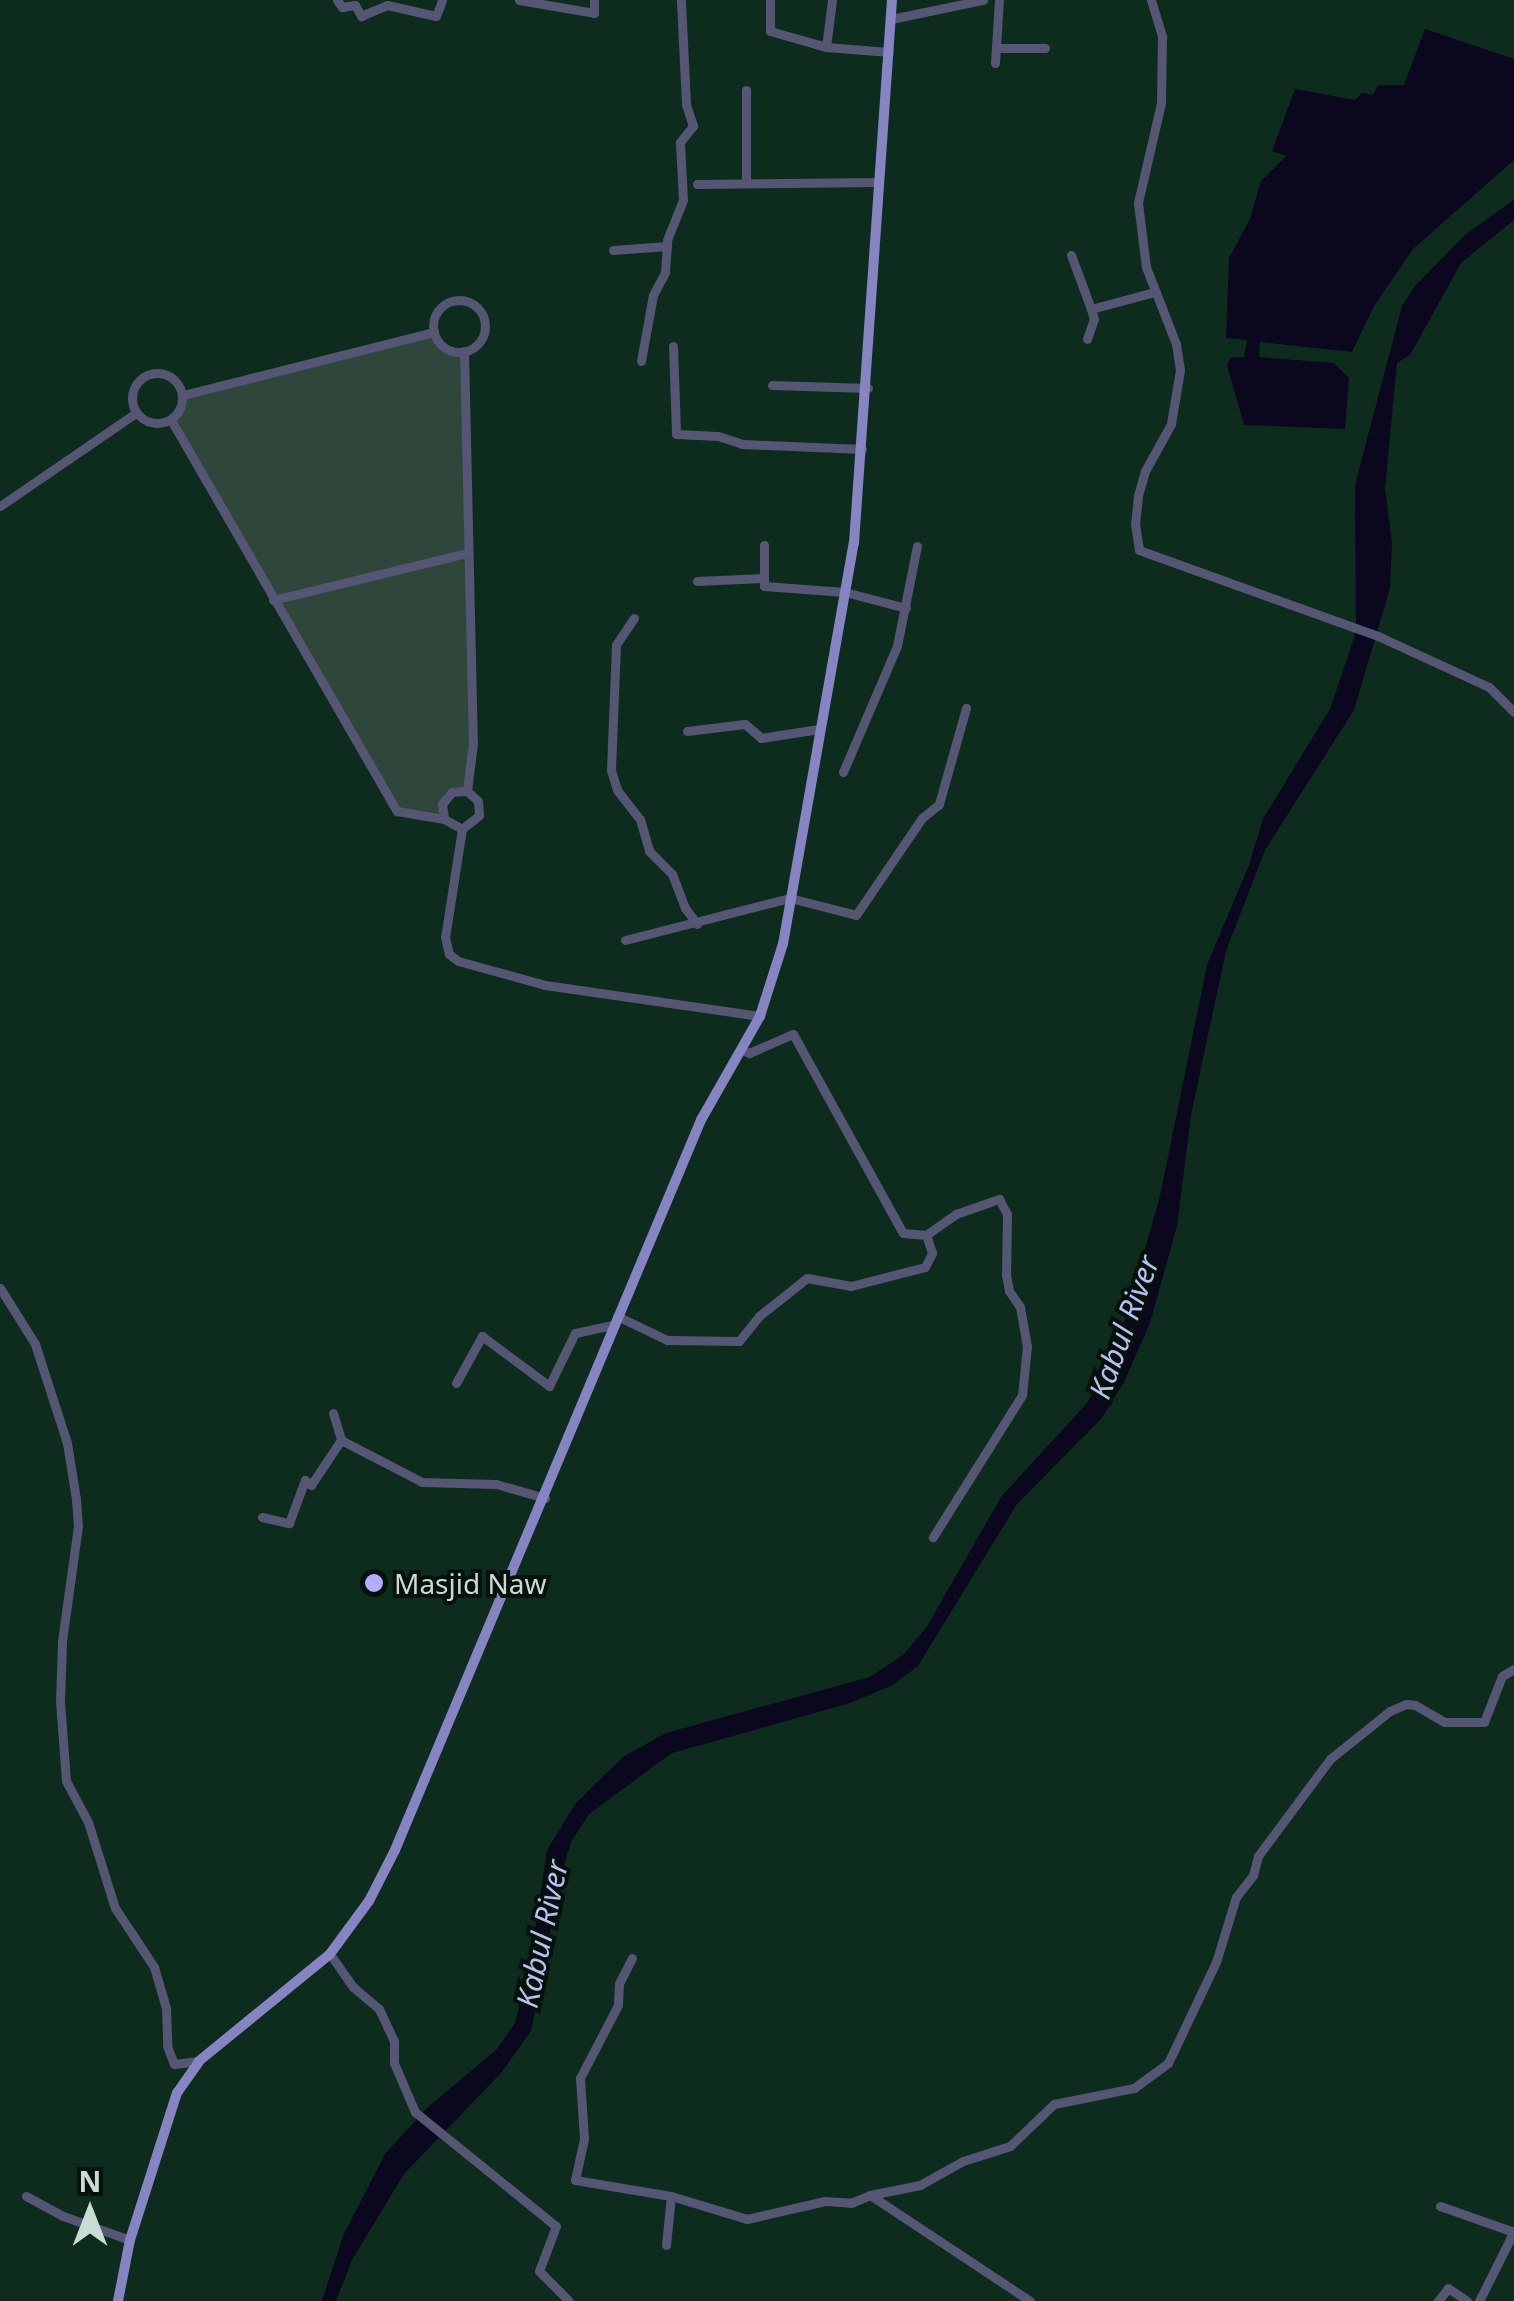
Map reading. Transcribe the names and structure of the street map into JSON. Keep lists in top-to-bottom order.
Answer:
{
  "water": ["Kabul River"],
  "places": ["Masjid Naw"],
  "north": "top"
}
